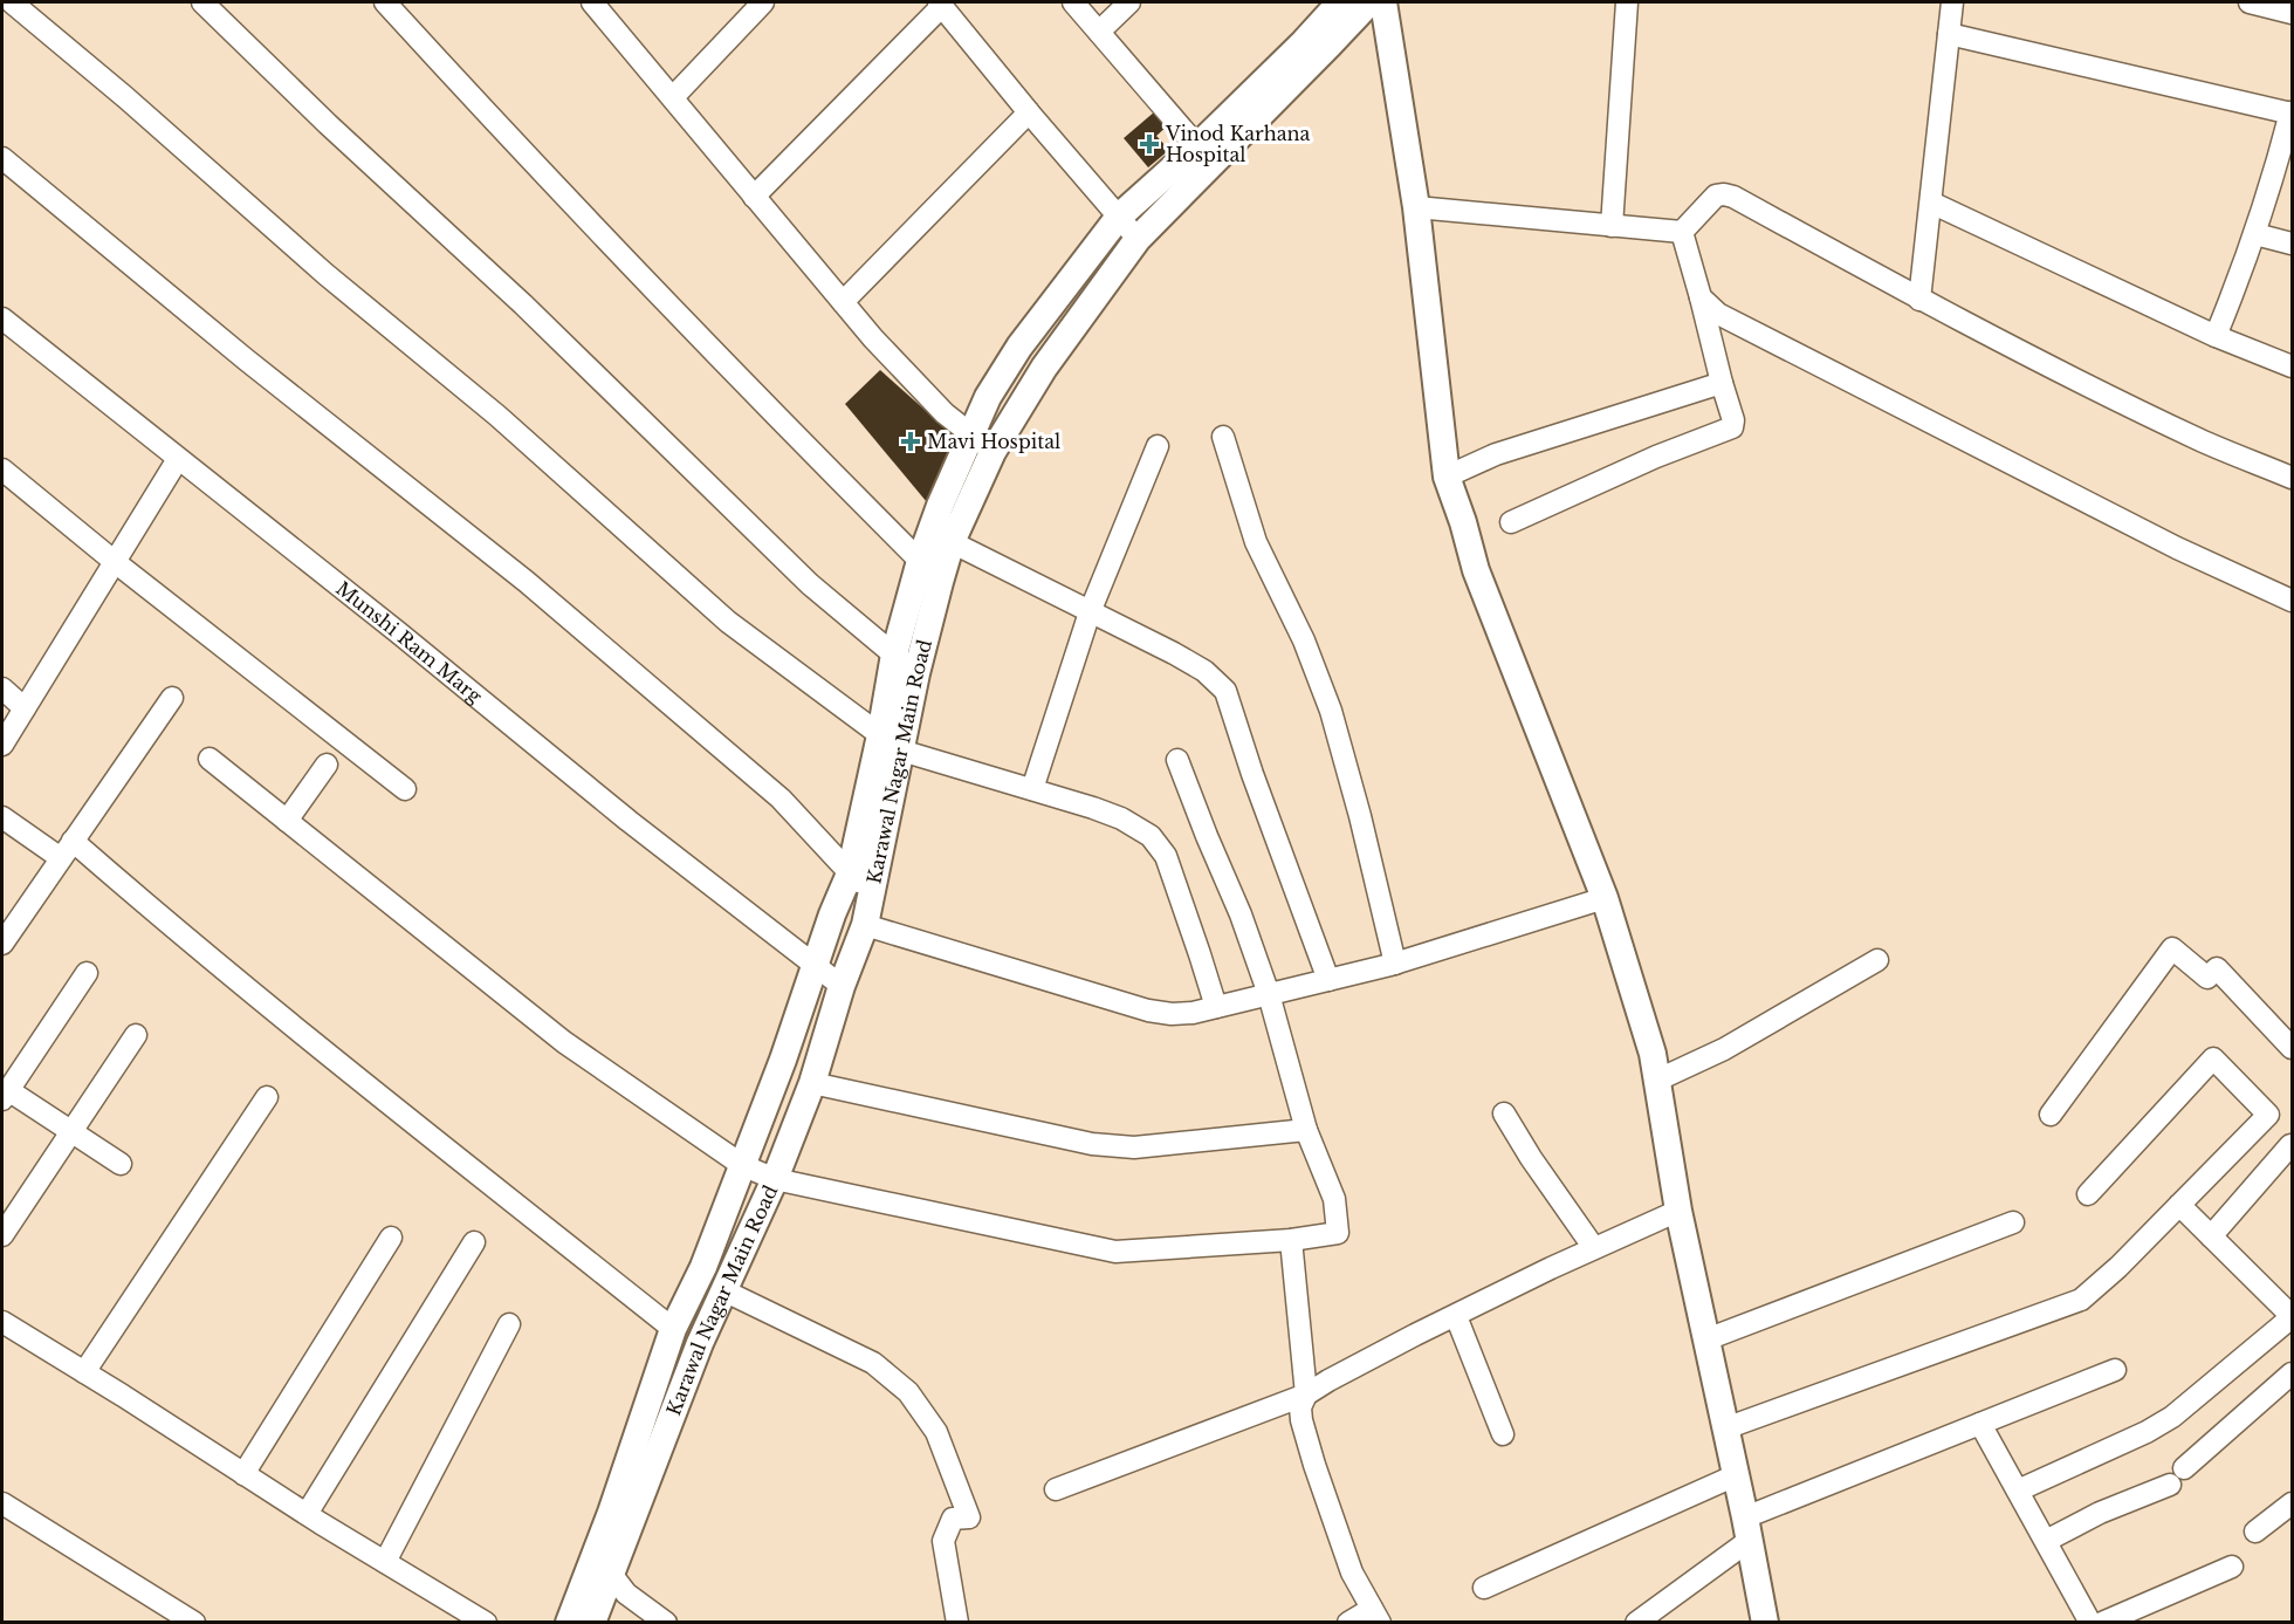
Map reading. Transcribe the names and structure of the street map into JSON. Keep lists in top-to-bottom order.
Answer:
{
  "streets": {
    "street": ["Munshi Ram Marg", "Karawal Nagar Main Road"]
  },
  "crossings": [
    ["Munshi Ram Marg", "Karawal Nagar Main Road"]
  ],
  "places": {
    "health": ["Vinod Karhana Hospital", "Mavi Hospital"]
  }
}
